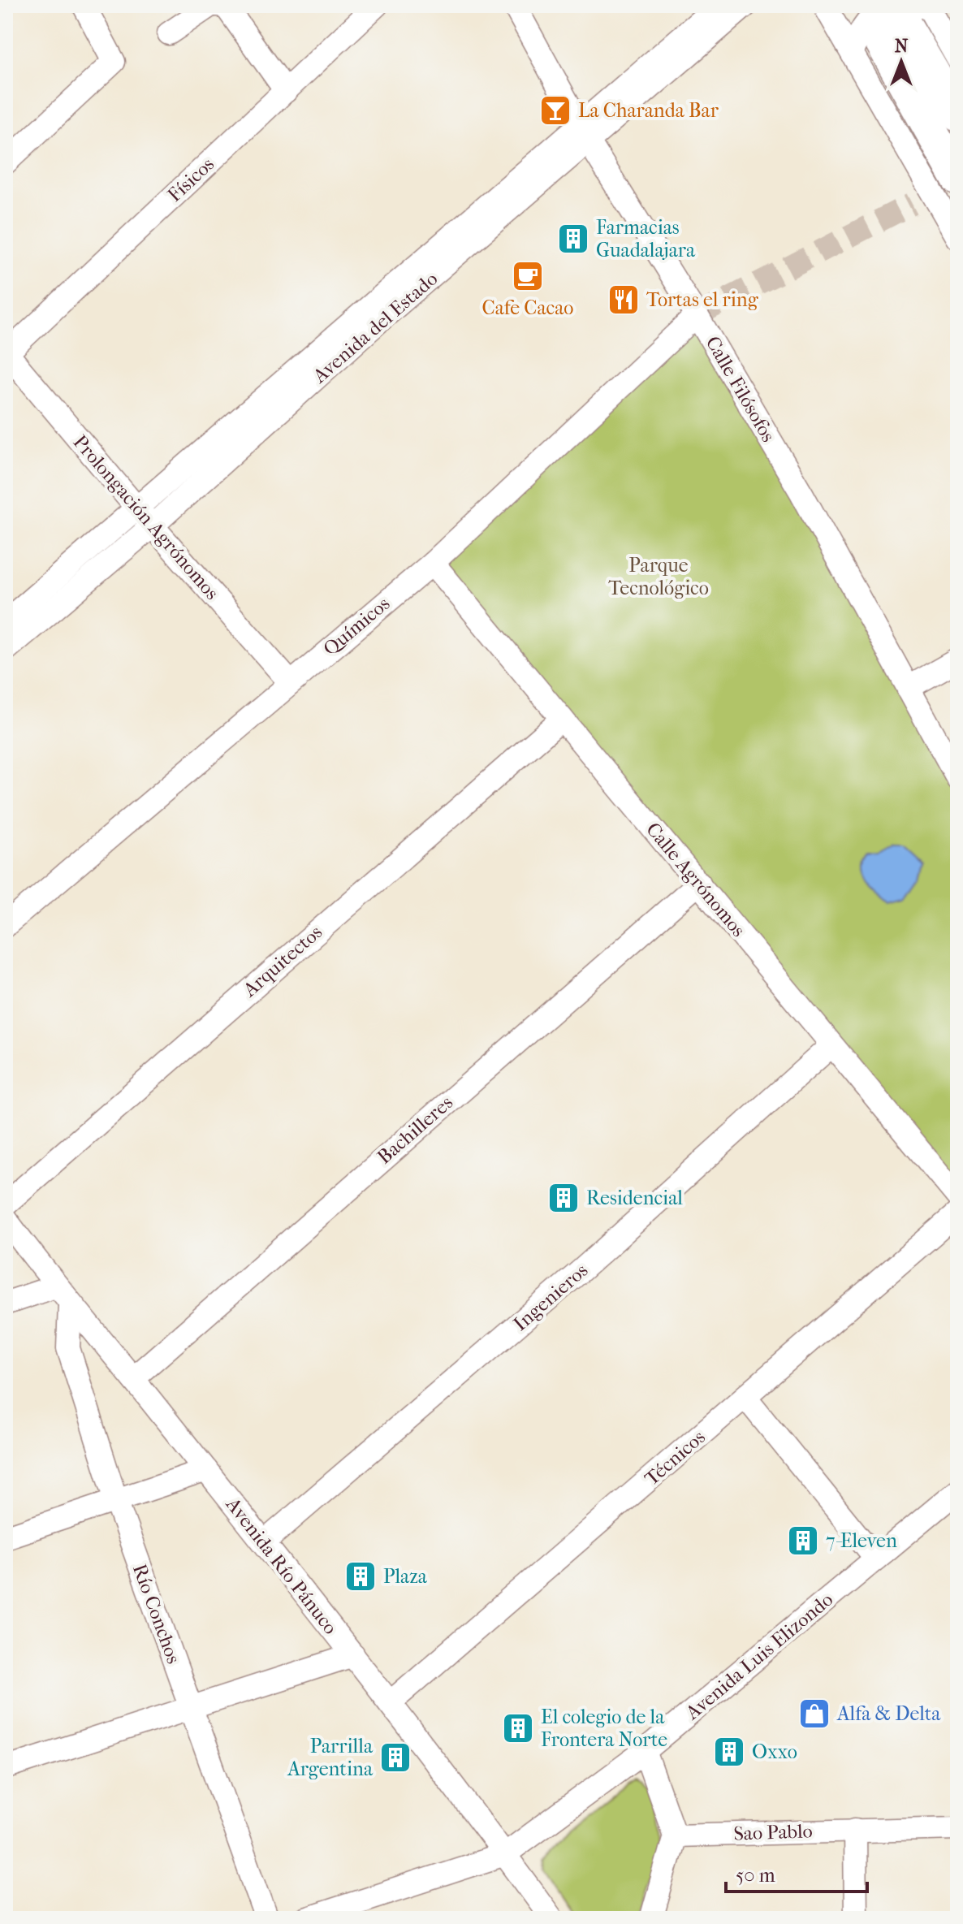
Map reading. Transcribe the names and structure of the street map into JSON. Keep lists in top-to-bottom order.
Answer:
{
  "streets": {
    "street": [
      "Físicos",
      "Avenida del Estado",
      "Calle Filósofos",
      "Prolongación Agrónomos",
      "Químicos",
      "Calle Agrónomos",
      "Arquitectos",
      "Bachilleres",
      "Ingenieros",
      "Técnicos",
      "Avenida Río Pánuco",
      "Río Conchos",
      "Avenida Luis Elizondo",
      "Sao Pablo"
    ]
  },
  "crossings": [
    ["Físicos", "Prolongación Agrónomos"],
    ["Avenida del Estado", "Calle Filósofos"],
    ["Avenida del Estado", "Prolongación Agrónomos"],
    ["Calle Filósofos", "Químicos"],
    ["Prolongación Agrónomos", "Químicos"],
    ["Químicos", "Calle Agrónomos"],
    ["Calle Agrónomos", "Arquitectos"],
    ["Calle Agrónomos", "Bachilleres"],
    ["Calle Agrónomos", "Ingenieros"],
    ["Bachilleres", "Avenida Río Pánuco"],
    ["Ingenieros", "Avenida Río Pánuco"],
    ["Técnicos", "Avenida Río Pánuco"],
    ["Avenida Río Pánuco", "Río Conchos"],
    ["Avenida Río Pánuco", "Avenida Luis Elizondo"]
  ],
  "parks": ["Parque Tecnológico"],
  "places": {
    "bar": ["La Charanda Bar"],
    "building": [
      "Farmacias Guadalajara",
      "Residencial",
      "7-Eleven",
      "Plaza",
      "El colegio de la Frontera Norte",
      "Oxxo",
      "Parrilla Argentina"
    ],
    "cafe": ["Cafe Cacao"],
    "restaurant": ["Tortas el ring"],
    "shop": ["Alfa & Delta"]
  },
  "scale_bar": "50 m",
  "north": "top"
}
